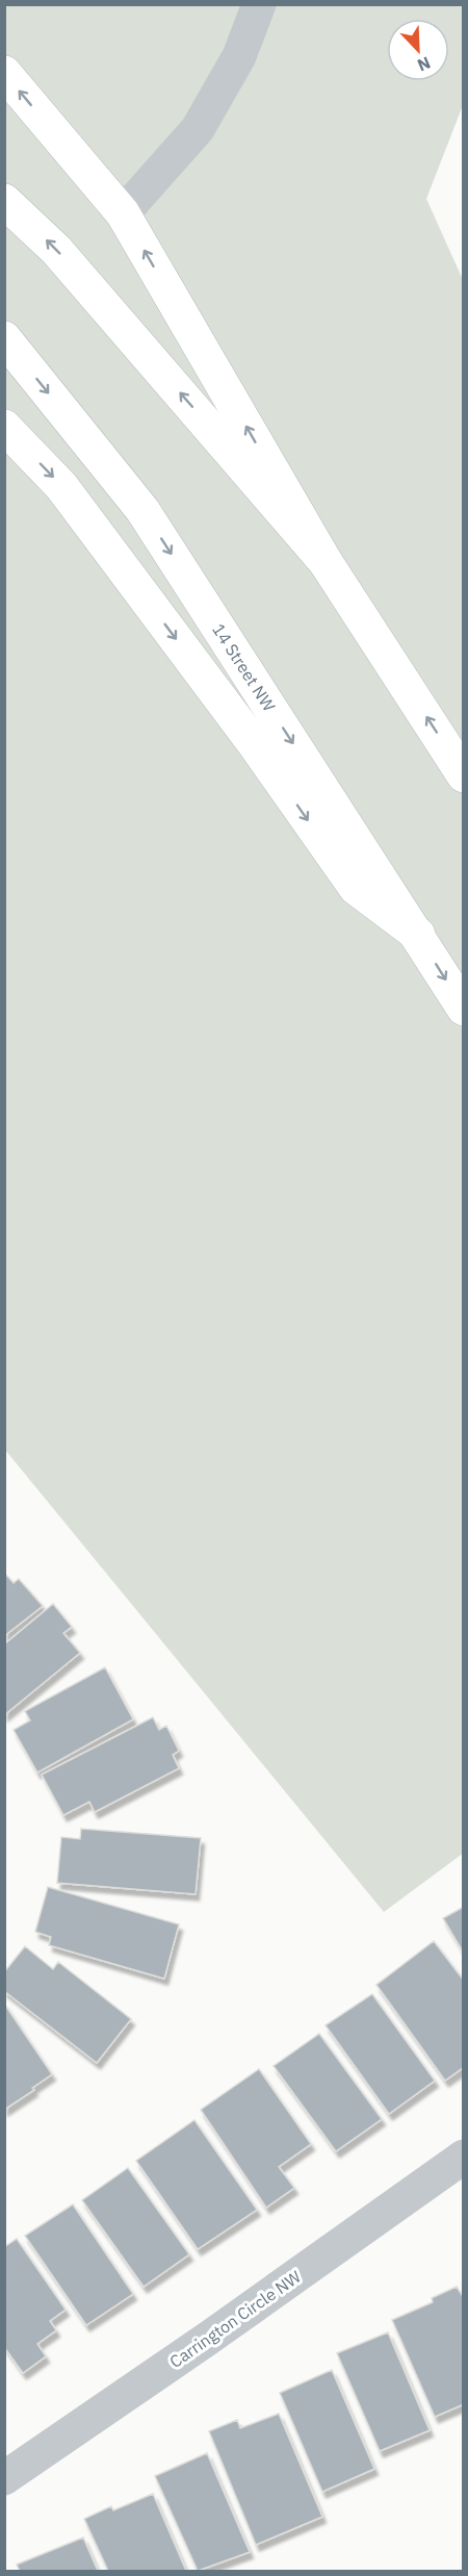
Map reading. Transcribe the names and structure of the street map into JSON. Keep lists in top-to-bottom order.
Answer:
{
  "streets": {
    "main road": ["14 Street NW"],
    "street": ["Carrington Circle NW"]
  },
  "north": "bottom right"
}
